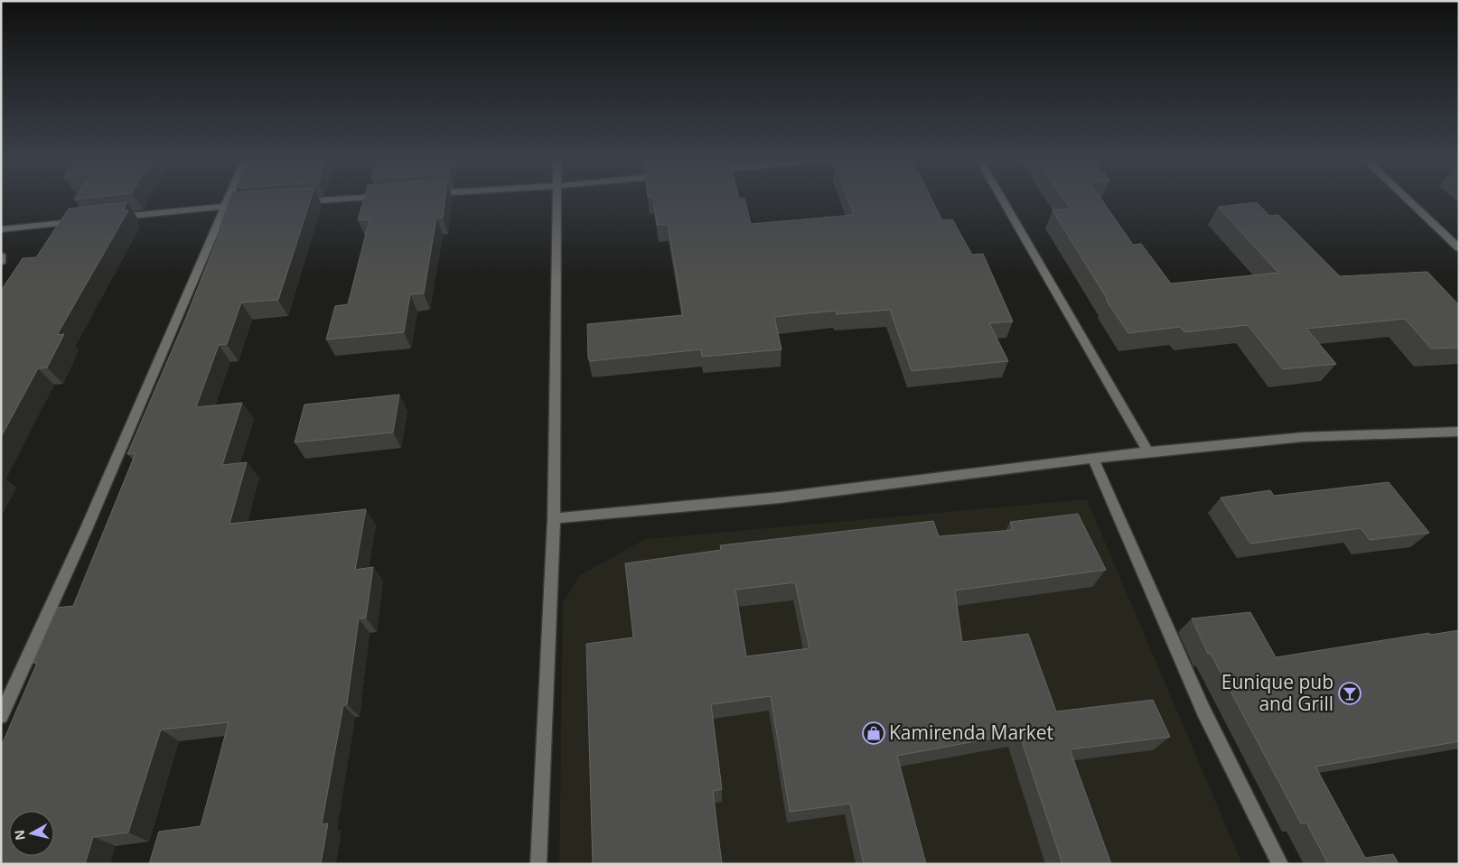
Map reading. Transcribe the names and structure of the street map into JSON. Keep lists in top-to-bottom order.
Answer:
{
  "places": {
    "bar": ["Eunique pub and Grill"],
    "shop": ["Kamirenda Market"]
  },
  "north": "left"
}
